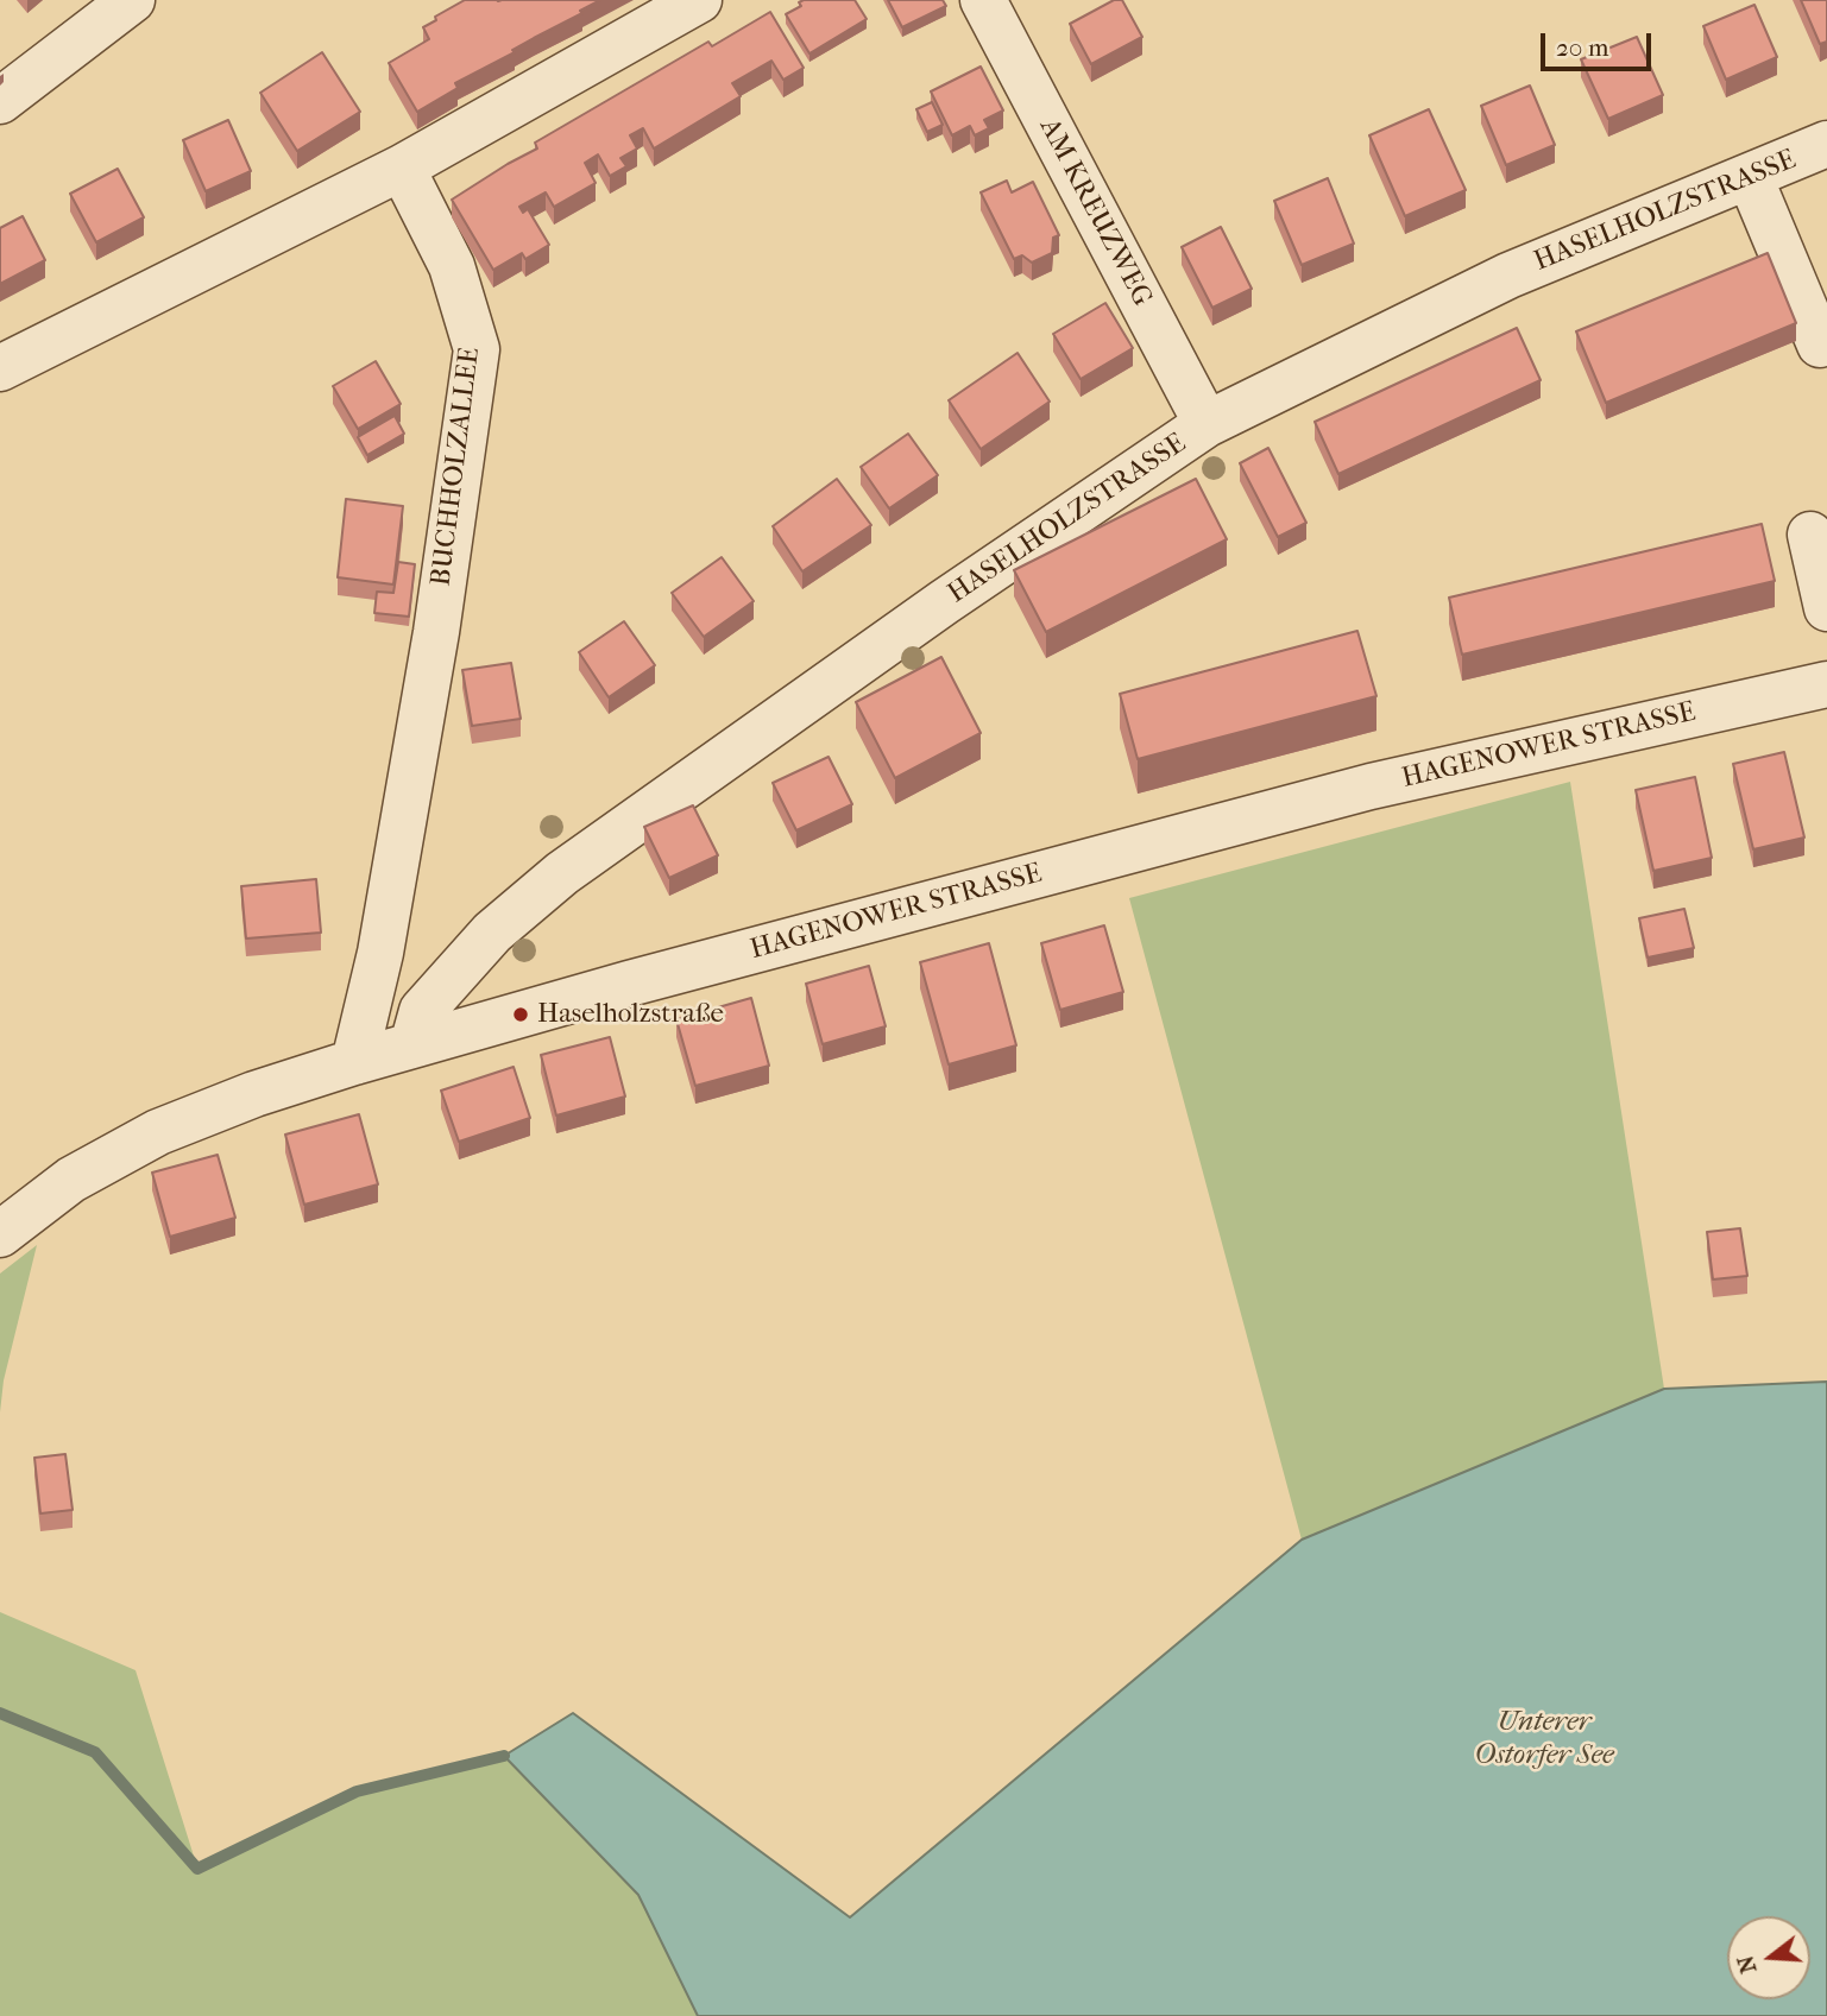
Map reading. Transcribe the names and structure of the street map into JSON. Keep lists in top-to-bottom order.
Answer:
{
  "streets": {
    "street": [
      "HASELHOLZSTRASSE",
      "AM KREUZWEG",
      "BUCHHOLZALLEE",
      "HAGENOWER STRASSE"
    ]
  },
  "crossings": [
    ["HASELHOLZSTRASSE", "AM KREUZWEG"],
    ["HASELHOLZSTRASSE", "HAGENOWER STRASSE"],
    ["BUCHHOLZALLEE", "HAGENOWER STRASSE"]
  ],
  "water": ["Unterer Ostorfer See"],
  "places": ["Haselholzstraße"],
  "scale_bar": "20 m",
  "north": "left"
}
